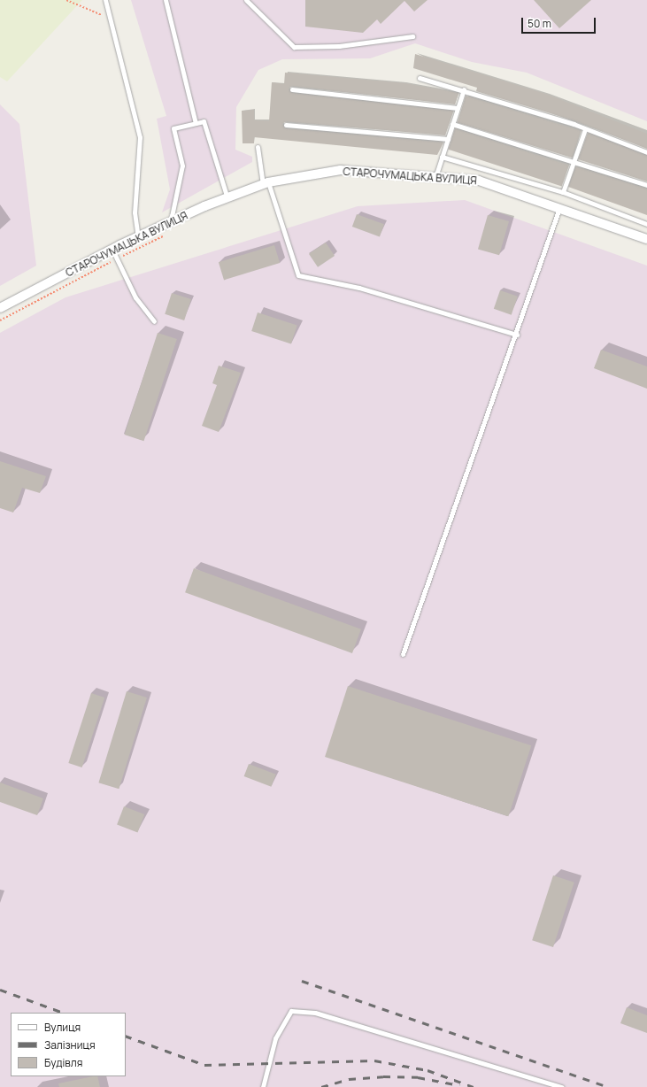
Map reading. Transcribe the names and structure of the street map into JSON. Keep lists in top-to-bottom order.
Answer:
{
  "streets": {
    "street": ["СТАРОЧУМАЦЬКА ВУЛИЦЯ"]
  },
  "legend": ["Вулиця", "Залізниця", "Будівля"],
  "scale_bar": "50 m"
}
